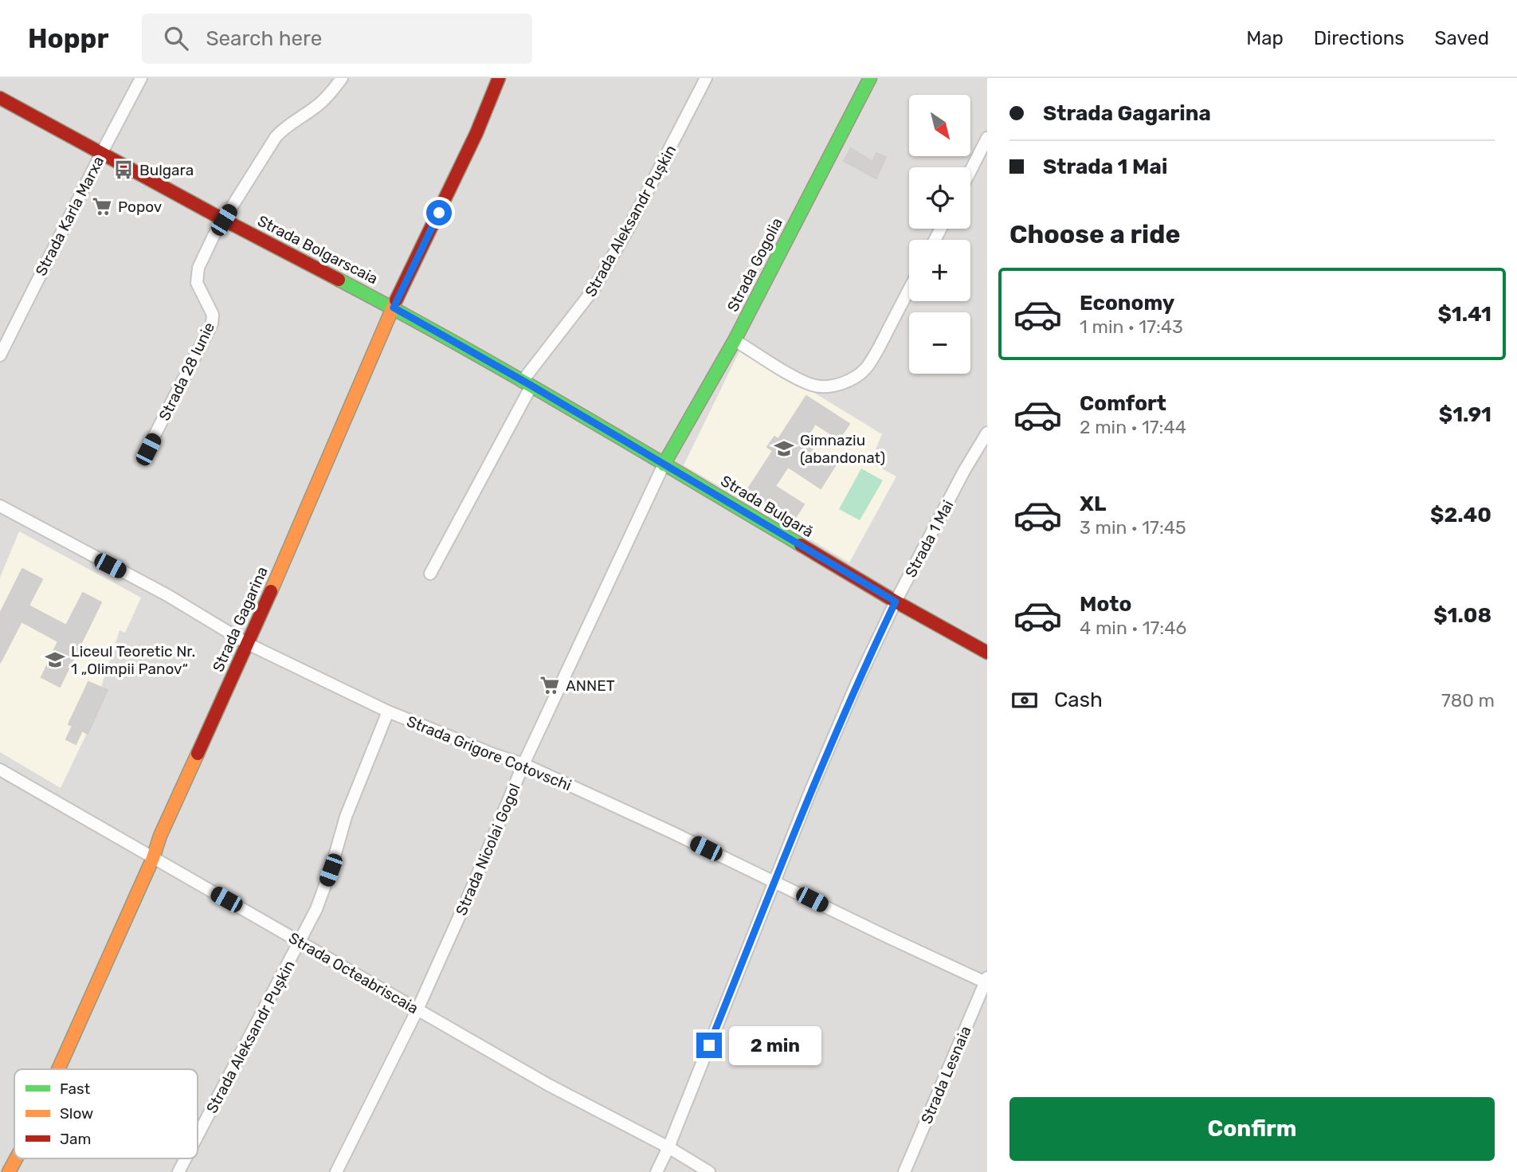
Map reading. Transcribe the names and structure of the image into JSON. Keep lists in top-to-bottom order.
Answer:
{
  "streets": {
    "street": [
      "Strada Karla Marxa",
      "Strada Aleksandr Pușkin",
      "Strada Bolgarscaia",
      "Strada Gogolia",
      "Strada 28 Iunie",
      "Strada Bulgară",
      "Strada 1 Mai",
      "Strada Gagarina",
      "Strada Grigore Cotovschi",
      "Strada Nicolai Gogol",
      "Strada Octeabriscaia",
      "Strada Lesnaia"
    ]
  },
  "crossings": [
    ["Strada Karla Marxa", "Strada Bolgarscaia"],
    ["Strada Aleksandr Pușkin", "Strada Bolgarscaia"],
    ["Strada Aleksandr Pușkin", "Strada Bulgară"],
    ["Strada Aleksandr Pușkin", "Strada Grigore Cotovschi"],
    ["Strada Aleksandr Pușkin", "Strada Octeabriscaia"],
    ["Strada Bolgarscaia", "Strada 28 Iunie"],
    ["Strada Bolgarscaia", "Strada Bulgară"],
    ["Strada Bolgarscaia", "Strada Gagarina"],
    ["Strada Gogolia", "Strada Bulgară"],
    ["Strada Gogolia", "Strada Nicolai Gogol"],
    ["Strada Bulgară", "Strada 1 Mai"],
    ["Strada Bulgară", "Strada Nicolai Gogol"],
    ["Strada 1 Mai", "Strada Grigore Cotovschi"],
    ["Strada 1 Mai", "Strada Octeabriscaia"],
    ["Strada Gagarina", "Strada Grigore Cotovschi"],
    ["Strada Gagarina", "Strada Octeabriscaia"],
    ["Strada Grigore Cotovschi", "Strada Nicolai Gogol"],
    ["Strada Grigore Cotovschi", "Strada Lesnaia"],
    ["Strada Nicolai Gogol", "Strada Octeabriscaia"]
  ],
  "places": {
    "bus stop": ["Bulgara"],
    "supermarket": ["Popov", "ANNET"],
    "school or university": ["Gimnaziu (abandonat)", "Liceul Teoretic Nr. 1 „Olimpii Panov“"]
  },
  "legend": ["Fast", "Slow", "Jam"],
  "north": "bottom right",
  "page": {
    "header": "Hoppr",
    "search": "Search here",
    "nav": ["Map", "Directions", "Saved"],
    "banner": ["Strada Gagarina", "Strada 1 Mai"],
    "map_buttons": ["+", "−"],
    "heading": "Choose a ride",
    "list": [
      {
        "name": "Economy",
        "note": "1 min · 17:43",
        "value": "$1.41"
      },
      {
        "name": "Comfort",
        "note": "2 min · 17:44",
        "value": "$1.91"
      },
      {
        "name": "XL",
        "note": "3 min · 17:45",
        "value": "$2.40"
      },
      {
        "name": "Moto",
        "note": "4 min · 17:46",
        "value": "$1.08"
      }
    ],
    "pay": ["Cash", "780 m"],
    "bubble": "2 min",
    "buttons": "Confirm"
  }
}
